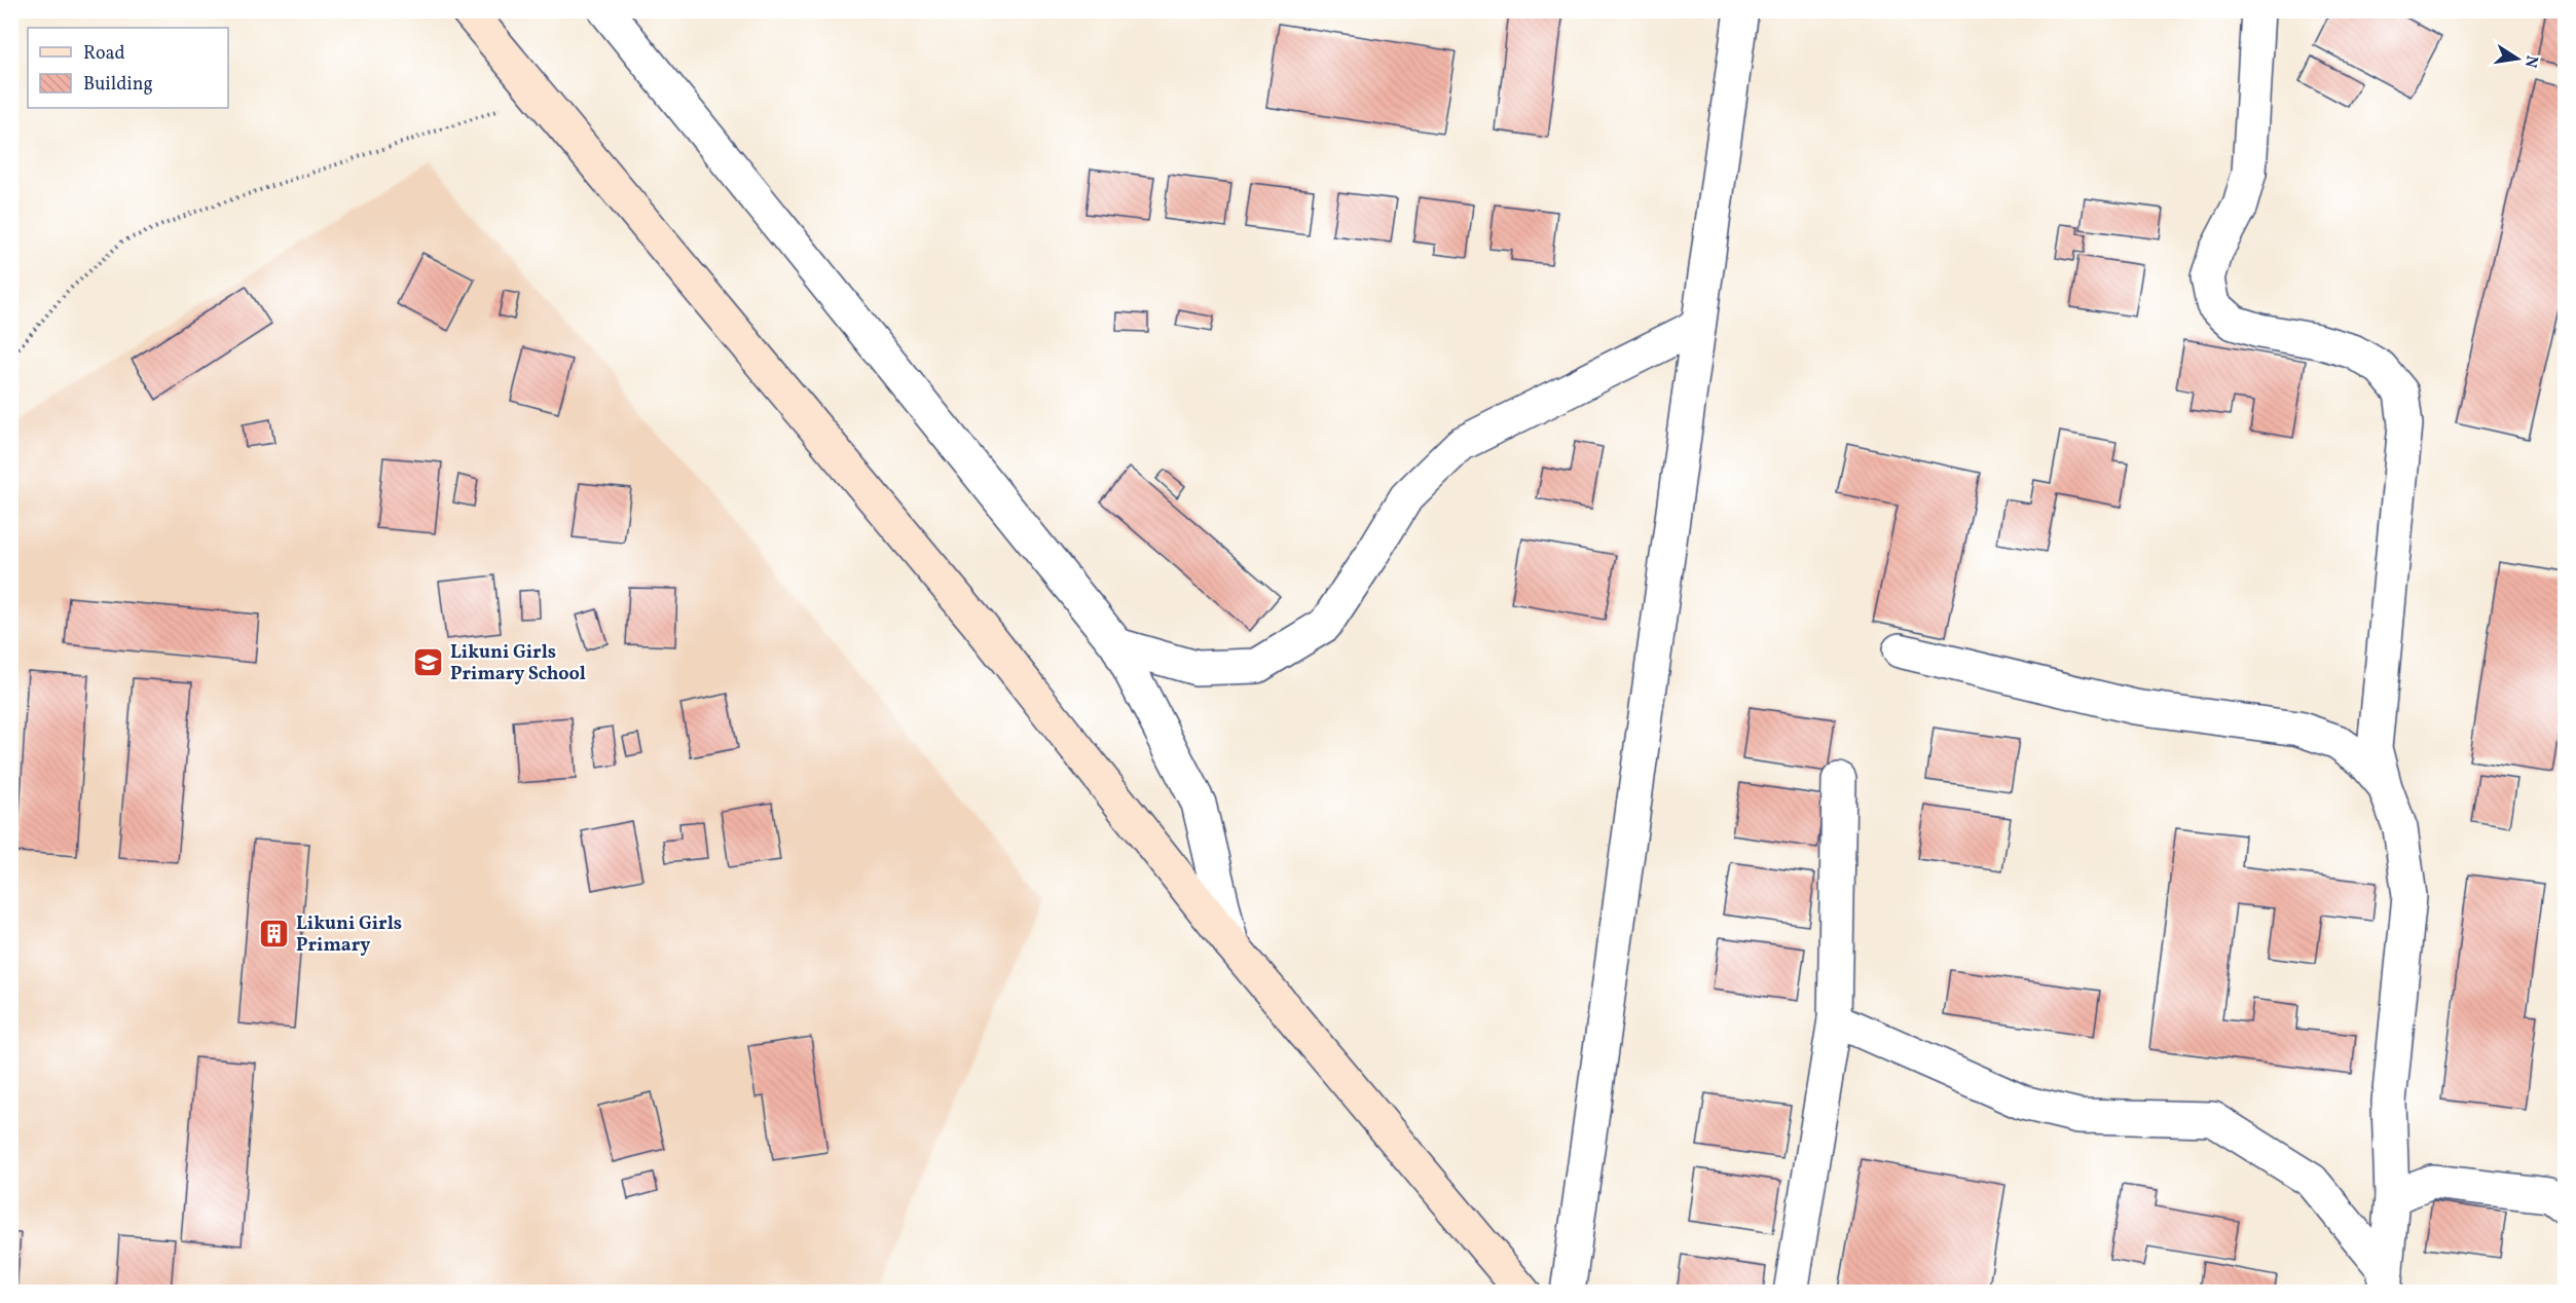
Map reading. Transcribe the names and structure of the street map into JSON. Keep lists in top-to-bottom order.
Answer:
{
  "places": {
    "school or university": ["Likuni Girls Primary School"],
    "building": ["Likuni Girls Primary"]
  },
  "legend": ["Road", "Building"],
  "north": "right"
}
